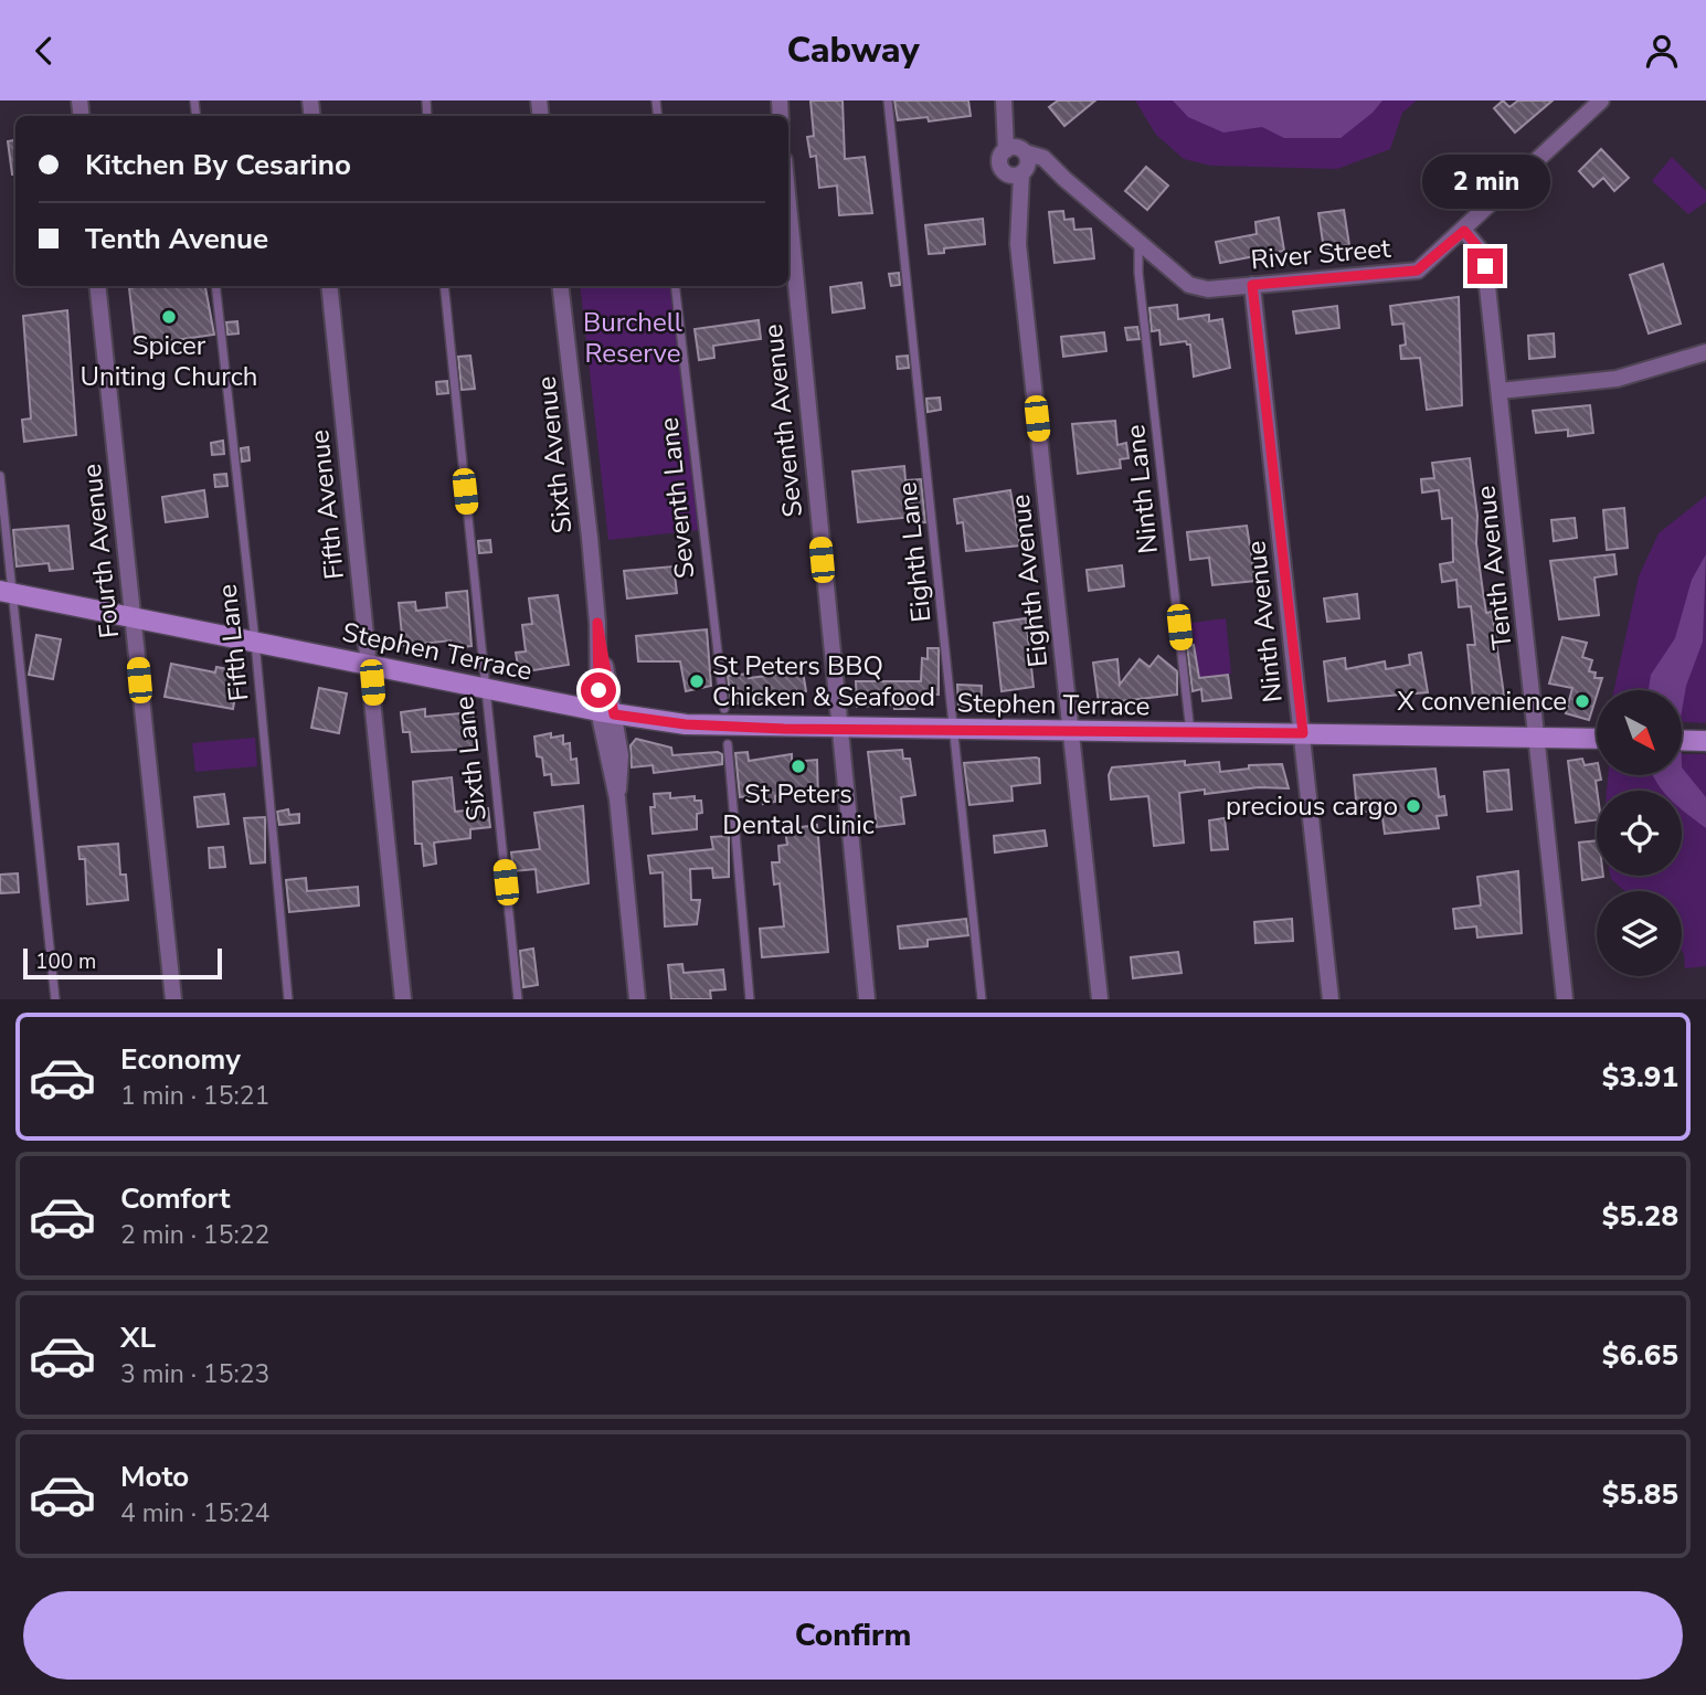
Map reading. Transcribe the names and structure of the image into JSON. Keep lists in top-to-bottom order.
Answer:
{
  "streets": {
    "main road": ["Stephen Terrace"],
    "street": [
      "River Street",
      "Seventh Avenue",
      "Sixth Avenue",
      "Fifth Avenue",
      "Fourth Avenue",
      "Tenth Avenue",
      "Eighth Avenue",
      "Ninth Avenue"
    ],
    "lane": [
      "Ninth Lane",
      "Seventh Lane",
      "Eighth Lane",
      "Fifth Lane",
      "Sixth Lane"
    ]
  },
  "crossings": [
    ["River Street", "Ninth Lane"],
    ["River Street", "Tenth Avenue"],
    ["River Street", "Eighth Avenue"],
    ["River Street", "Ninth Avenue"],
    ["Seventh Avenue", "Stephen Terrace"],
    ["Sixth Avenue", "Stephen Terrace"],
    ["Ninth Lane", "Stephen Terrace"],
    ["Fifth Avenue", "Stephen Terrace"],
    ["Fourth Avenue", "Stephen Terrace"],
    ["Eighth Lane", "Stephen Terrace"],
    ["Tenth Avenue", "Stephen Terrace"],
    ["Eighth Avenue", "Stephen Terrace"],
    ["Ninth Avenue", "Stephen Terrace"],
    ["Fifth Lane", "Stephen Terrace"],
    ["Stephen Terrace", "Sixth Lane"]
  ],
  "parks": ["Burchell Reserve"],
  "places": [
    "Spicer Uniting Church",
    "St Peters BBQ Chicken & Seafood",
    "X convenience",
    "St Peters Dental Clinic",
    "precious cargo"
  ],
  "scale_bar": "100 m",
  "north": "bottom right",
  "page": {
    "header": "Cabway",
    "banner": ["Kitchen By Cesarino", "Tenth Avenue"],
    "bubble": "2 min",
    "scale": "100 m",
    "list": [
      {
        "name": "Economy",
        "note": "1 min · 15:21",
        "value": "$3.91"
      },
      {
        "name": "Comfort",
        "note": "2 min · 15:22",
        "value": "$5.28"
      },
      {
        "name": "XL",
        "note": "3 min · 15:23",
        "value": "$6.65"
      },
      {
        "name": "Moto",
        "note": "4 min · 15:24",
        "value": "$5.85"
      }
    ],
    "buttons": "Confirm"
  }
}
